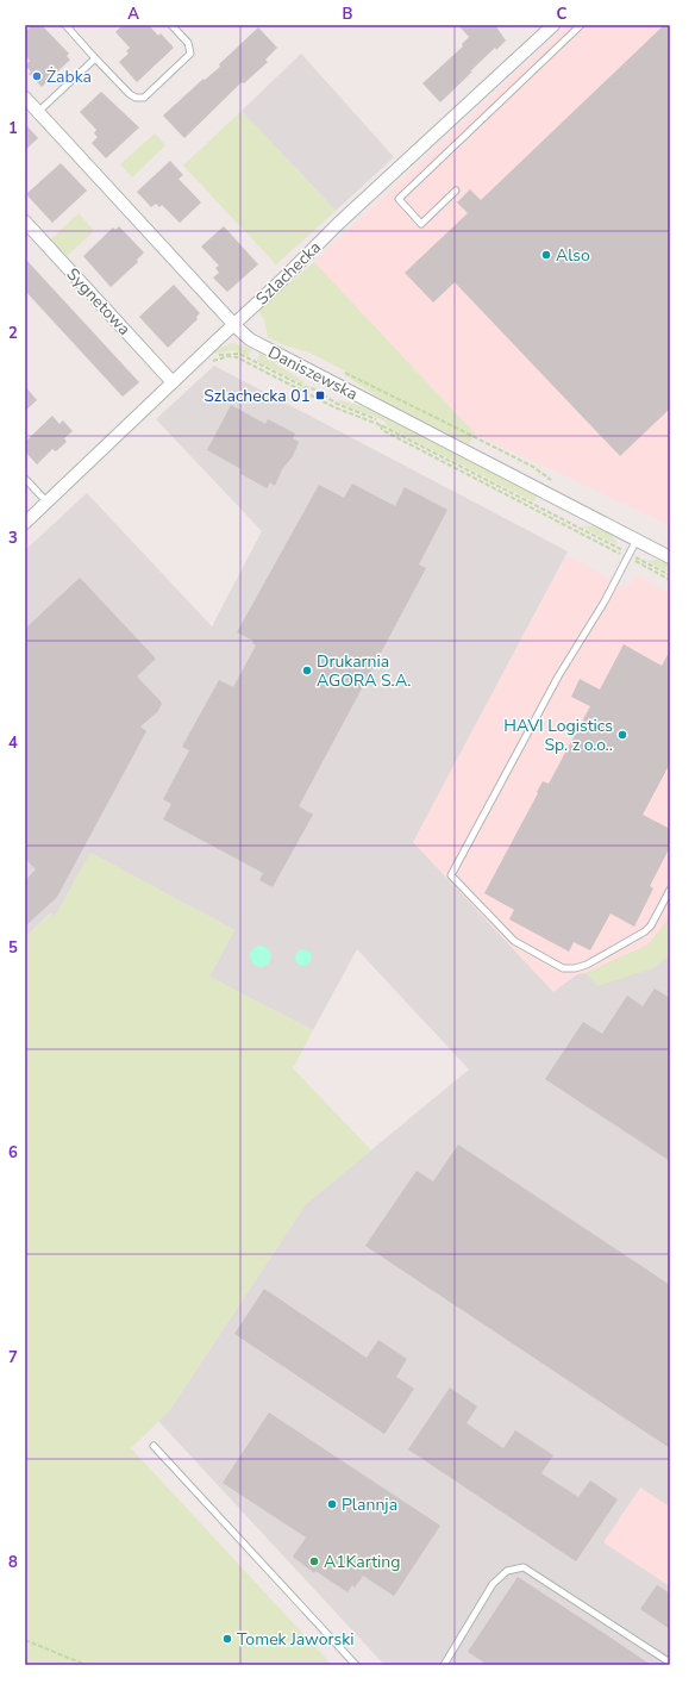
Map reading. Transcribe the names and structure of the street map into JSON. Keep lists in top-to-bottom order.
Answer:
{
  "streets": {
    "street": ["Szlachecka", "Sygnetowa", "Daniszewska"]
  },
  "crossings": [
    ["Szlachecka", "Sygnetowa"],
    ["Szlachecka", "Daniszewska"]
  ],
  "places": {
    "other": [
      "Żabka",
      "Also",
      "Drukarnia AGORA S.A.",
      "HAVI Logistics Sp. z o.o..",
      "Plannja",
      "A1Karting",
      "Tomek Jaworski"
    ],
    "transit": ["Szlachecka 01"]
  },
  "grid": {
    "columns": ["A", "B", "C"],
    "rows": [
      "1",
      "2",
      "3",
      "4",
      "5",
      "6",
      "7",
      "8"
    ]
  }
}
